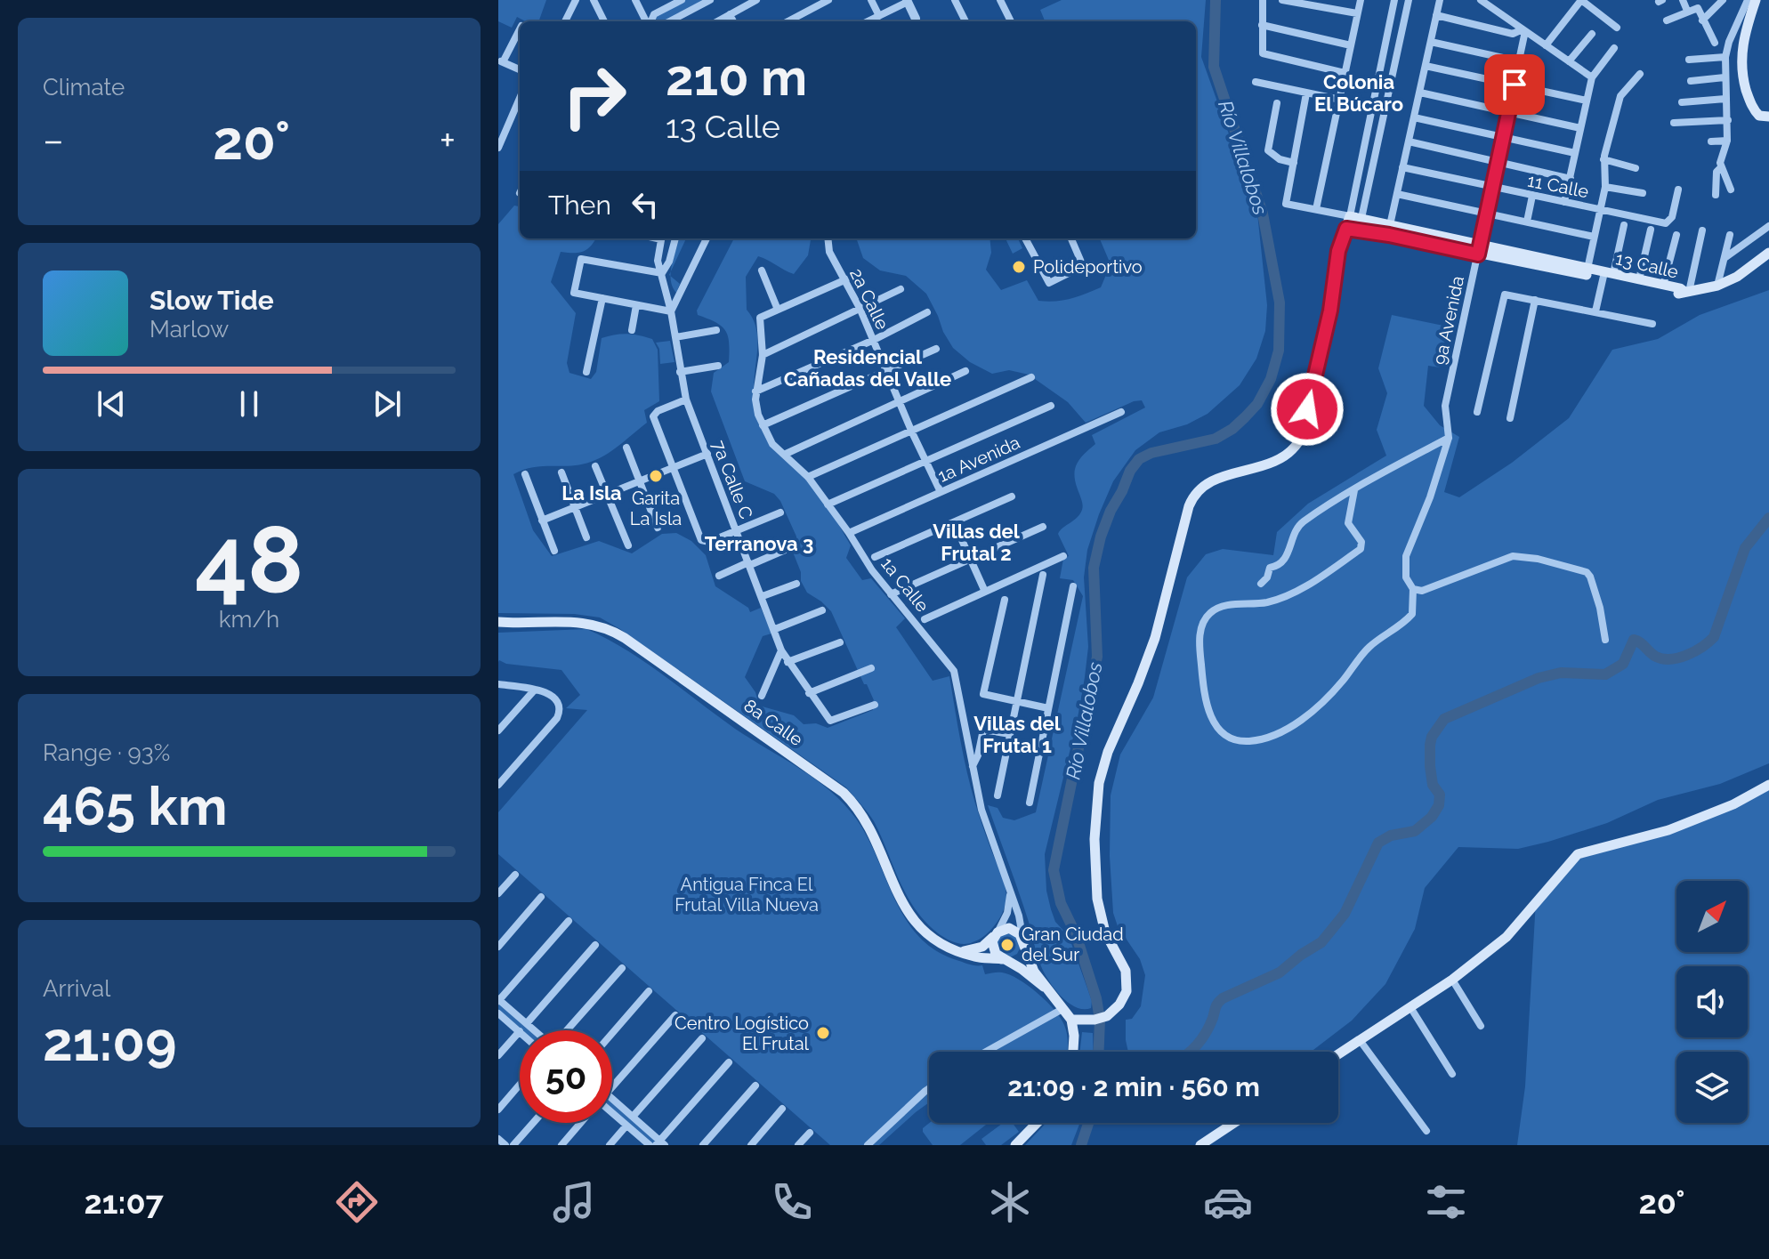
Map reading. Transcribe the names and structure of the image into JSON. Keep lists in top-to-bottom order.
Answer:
{
  "streets": {
    "main road": ["13 Calle", "1a Calle", "8a Calle"],
    "street": [
      "11 Calle",
      "2a Calle",
      "9a Avenida",
      "1a Avenida",
      "7a Calle C"
    ]
  },
  "crossings": [
    ["11 Calle", "9a Avenida"],
    ["13 Calle", "9a Avenida"],
    ["2a Calle", "1a Avenida"],
    ["1a Avenida", "1a Calle"],
    ["1a Calle", "8a Calle"]
  ],
  "districts": [
    "Colonia El Búcaro",
    "Residencial Cañadas del Valle",
    "La Isla",
    "Villas del Frutal 2",
    "Terranova 3",
    "Villas del Frutal 1"
  ],
  "water": ["Río Villalobos"],
  "parks": ["Antigua Finca El Frutal Villa Nueva"],
  "places": [
    "Polideportivo",
    "Garita La Isla",
    "Gran Ciudad del Sur",
    "Centro Logístico El Frutal"
  ],
  "north": "top right",
  "page": {
    "tile": [
      "Climate",
      ["48", "km/h"],
      ["Range · 93%", "465 km"],
      ["Arrival", "21:09"]
    ],
    "turn": ["210 m", "13 Calle"],
    "heat": ["−", "20°", "+"],
    "then": "Then",
    "song": ["Slow Tide", "Marlow"],
    "limit": "50",
    "trip": "21:09 · 2 min · 560 m",
    "tabs": ["21:07", "20°"]
  }
}
